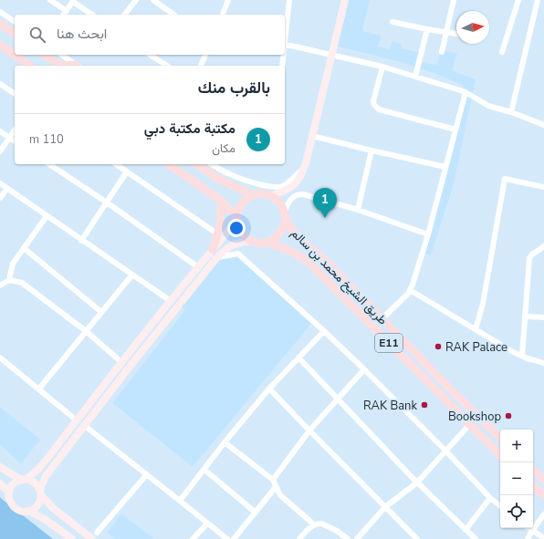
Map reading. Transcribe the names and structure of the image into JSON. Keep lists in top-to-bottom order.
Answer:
{
  "streets": {
    "main road": ["طريق الشيخ محمد بن سالم", "E11"]
  },
  "places": ["RAK Palace", "RAK Bank", "Bookshop"],
  "north": "right",
  "page": {
    "search": "ابحث هنا",
    "heading": "بالقرب منك",
    "list": [
      {
        "mark": "1",
        "name": "مكتبة مكتبة دبي",
        "note": "مكان",
        "value": "110 m"
      }
    ],
    "pins": "1",
    "map_buttons": ["+", "−"]
  }
}
